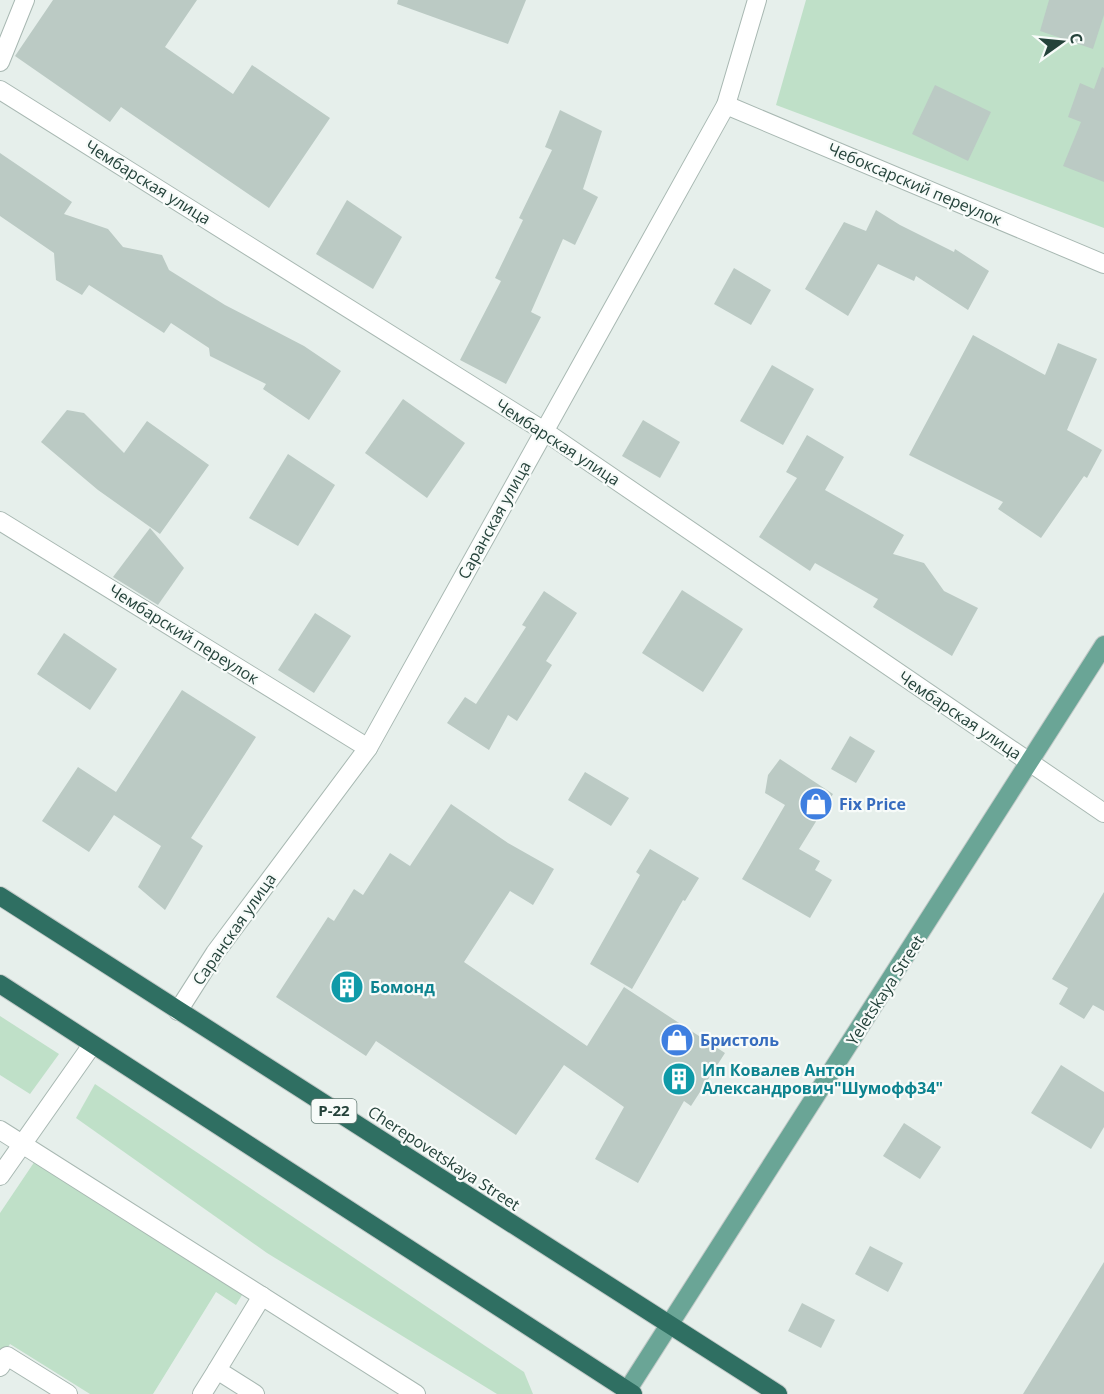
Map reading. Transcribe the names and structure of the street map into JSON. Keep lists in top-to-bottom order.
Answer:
{
  "streets": {
    "highway": ["Р-22", "Cherepovetskaya Street"],
    "main road": ["Yeletskaya Street"],
    "street": [
      "Чембарская улица",
      "Чебоксарский переулок",
      "Саранская улица",
      "Чембарский переулок"
    ]
  },
  "crossings": [
    ["Чембарская улица", "Саранская улица"],
    ["Чембарская улица", "Yeletskaya Street"],
    ["Чебоксарский переулок", "Саранская улица"],
    ["Саранская улица", "Чембарский переулок"],
    ["Саранская улица", "Cherepovetskaya Street"],
    ["Yeletskaya Street", "Cherepovetskaya Street"]
  ],
  "places": {
    "shop": ["Fix Price", "Бристоль"],
    "building": ["Бомонд", "Ип Ковалев Антон Александрович\"Шумофф34\""]
  },
  "north": "right"
}
